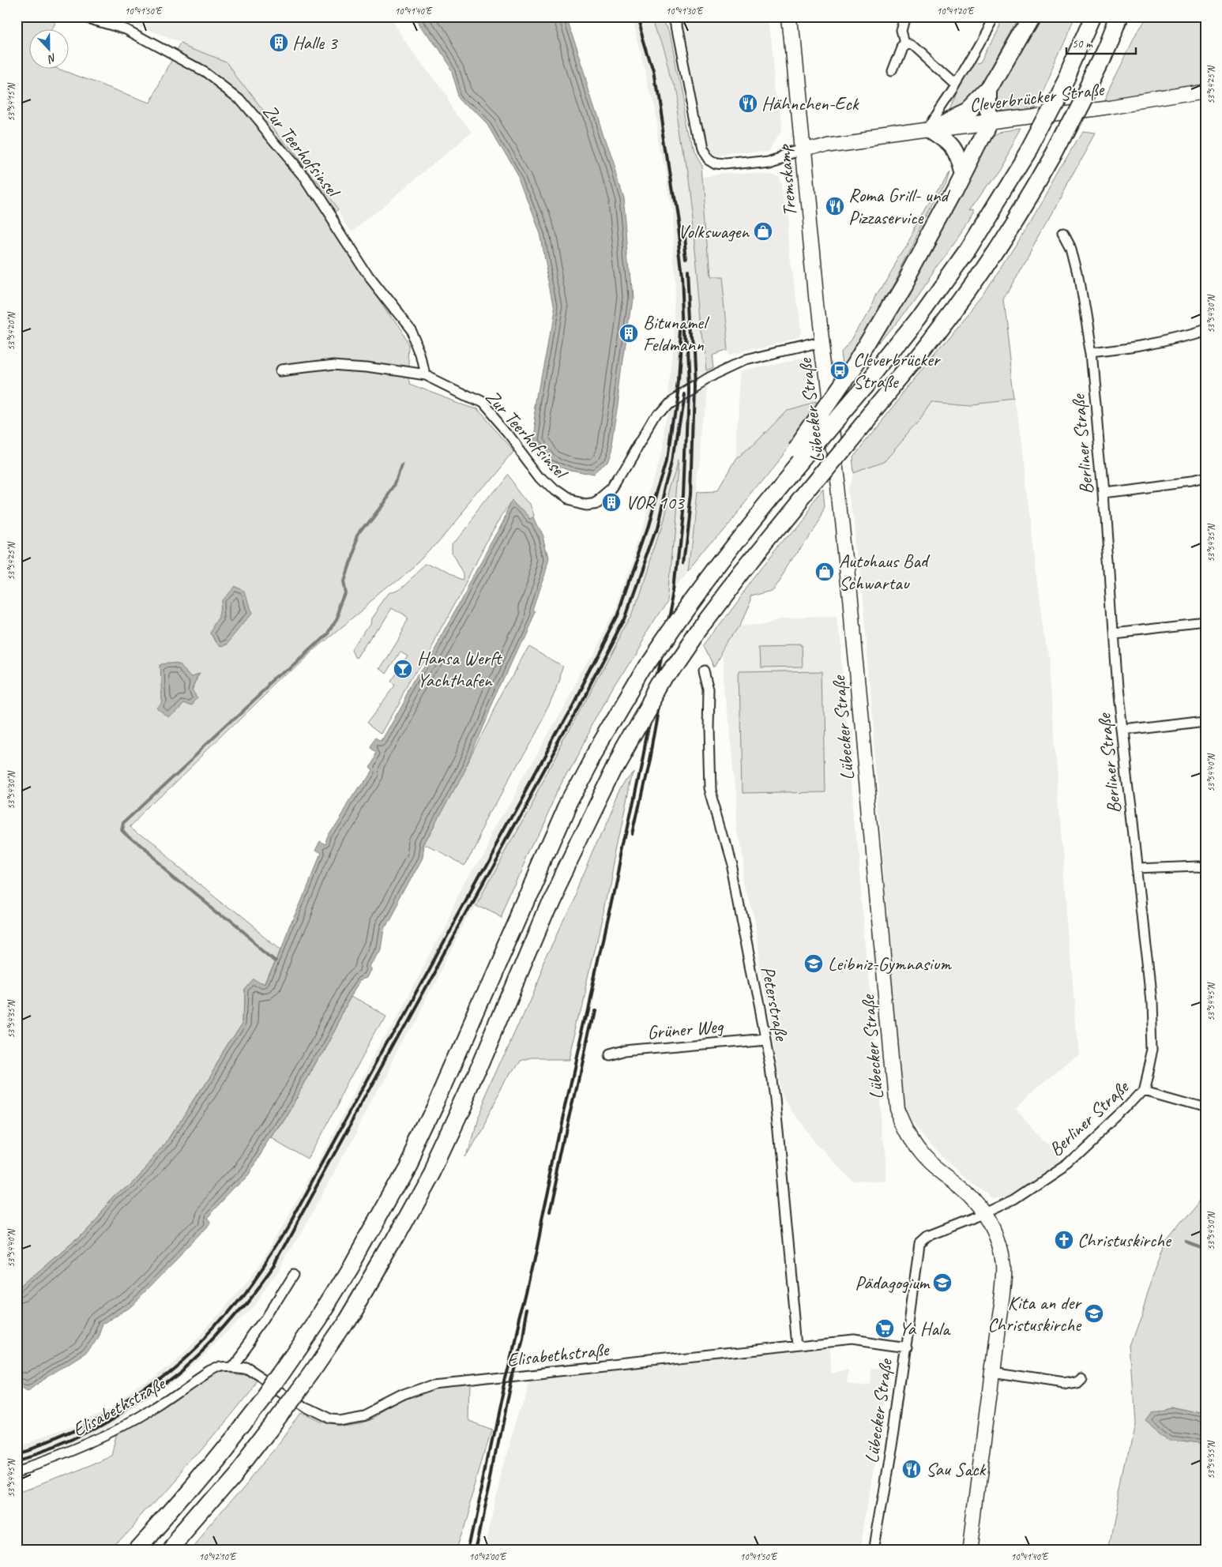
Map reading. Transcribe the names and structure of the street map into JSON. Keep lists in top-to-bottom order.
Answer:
{
  "streets": {
    "main road": ["Cleverbrücker Straße", "Tremskamp", "Lübecker Straße"],
    "street": [
      "Zur Teerhofsinsel",
      "Berliner Straße",
      "Peterstraße",
      "Grüner Weg",
      "Elisabethstraße"
    ]
  },
  "crossings": [
    ["Cleverbrücker Straße", "Tremskamp"],
    ["Zur Teerhofsinsel", "Tremskamp"],
    ["Zur Teerhofsinsel", "Lübecker Straße"],
    ["Tremskamp", "Lübecker Straße"],
    ["Lübecker Straße", "Berliner Straße"],
    ["Lübecker Straße", "Elisabethstraße"],
    ["Peterstraße", "Grüner Weg"],
    ["Peterstraße", "Elisabethstraße"]
  ],
  "places": {
    "building": ["Halle 3", "Bitunamel Feldmann", "VOR 103"],
    "restaurant": ["Hähnchen-Eck", "Roma Grill- und Pizzaservice", "Sau Sack"],
    "shop": ["Volkswagen", "Autohaus Bad Schwartau"],
    "bus stop": ["Cleverbrücker Straße"],
    "bar": ["Hansa Werft Yachthafen"],
    "school or university": ["Leibniz-Gymnasium", "Pädagogium", "Kita an der Christuskirche"],
    "church": ["Christuskirche"],
    "supermarket": ["Ya Hala"]
  },
  "scale_bar": "50 m",
  "north": "bottom",
  "coordinates": [
    "10°41'50\"E",
    "10°41'40\"E",
    "10°41'30\"E",
    "10°41'20\"E",
    "53°54'25\"N",
    "53°54'15\"N",
    "53°54'30\"N",
    "53°54'20\"N",
    "53°54'35\"N",
    "53°54'40\"N",
    "53°54'45\"N",
    "53°54'50\"N",
    "53°54'55\"N",
    "10°42'10\"E",
    "10°42'00\"E"
  ]
}
